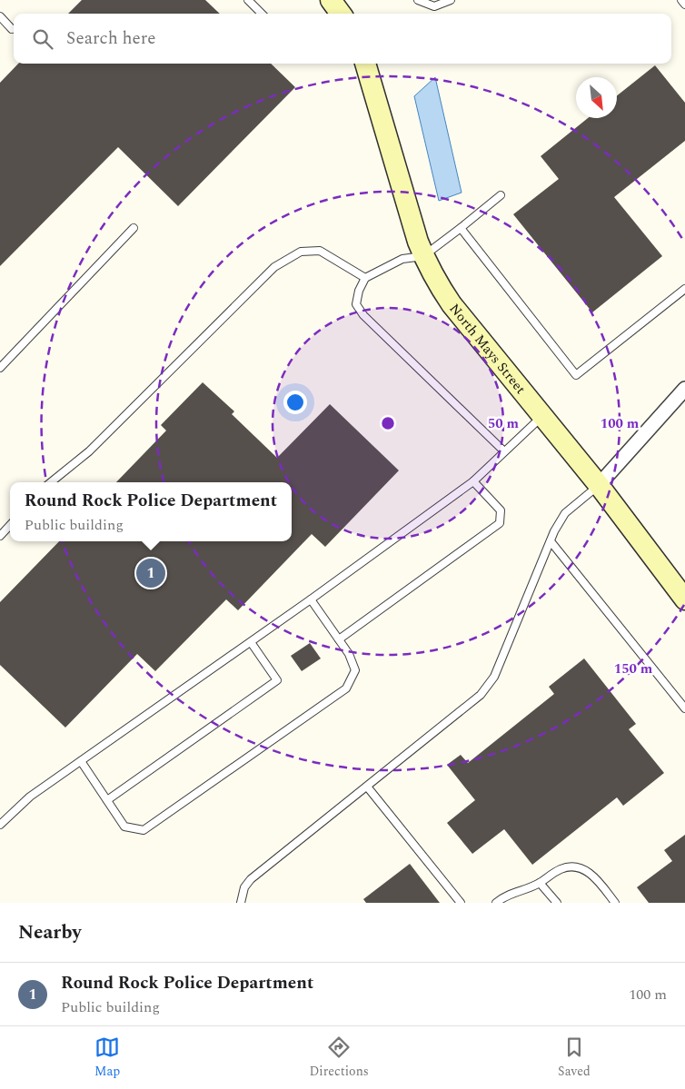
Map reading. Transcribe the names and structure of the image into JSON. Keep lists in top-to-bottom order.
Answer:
{
  "streets": {
    "main road": ["North Mays Street"]
  },
  "north": "bottom right",
  "page": {
    "search": "Search here",
    "popup": ["Round Rock Police Department", "Public building"],
    "pins": "1",
    "heading": "Nearby",
    "list": [
      {
        "mark": "1",
        "name": "Round Rock Police Department",
        "note": "Public building",
        "value": "100 m"
      }
    ],
    "nav": ["Map", "Directions", "Saved"]
  },
  "rings": ["50 m", "100 m", "150 m"]
}
